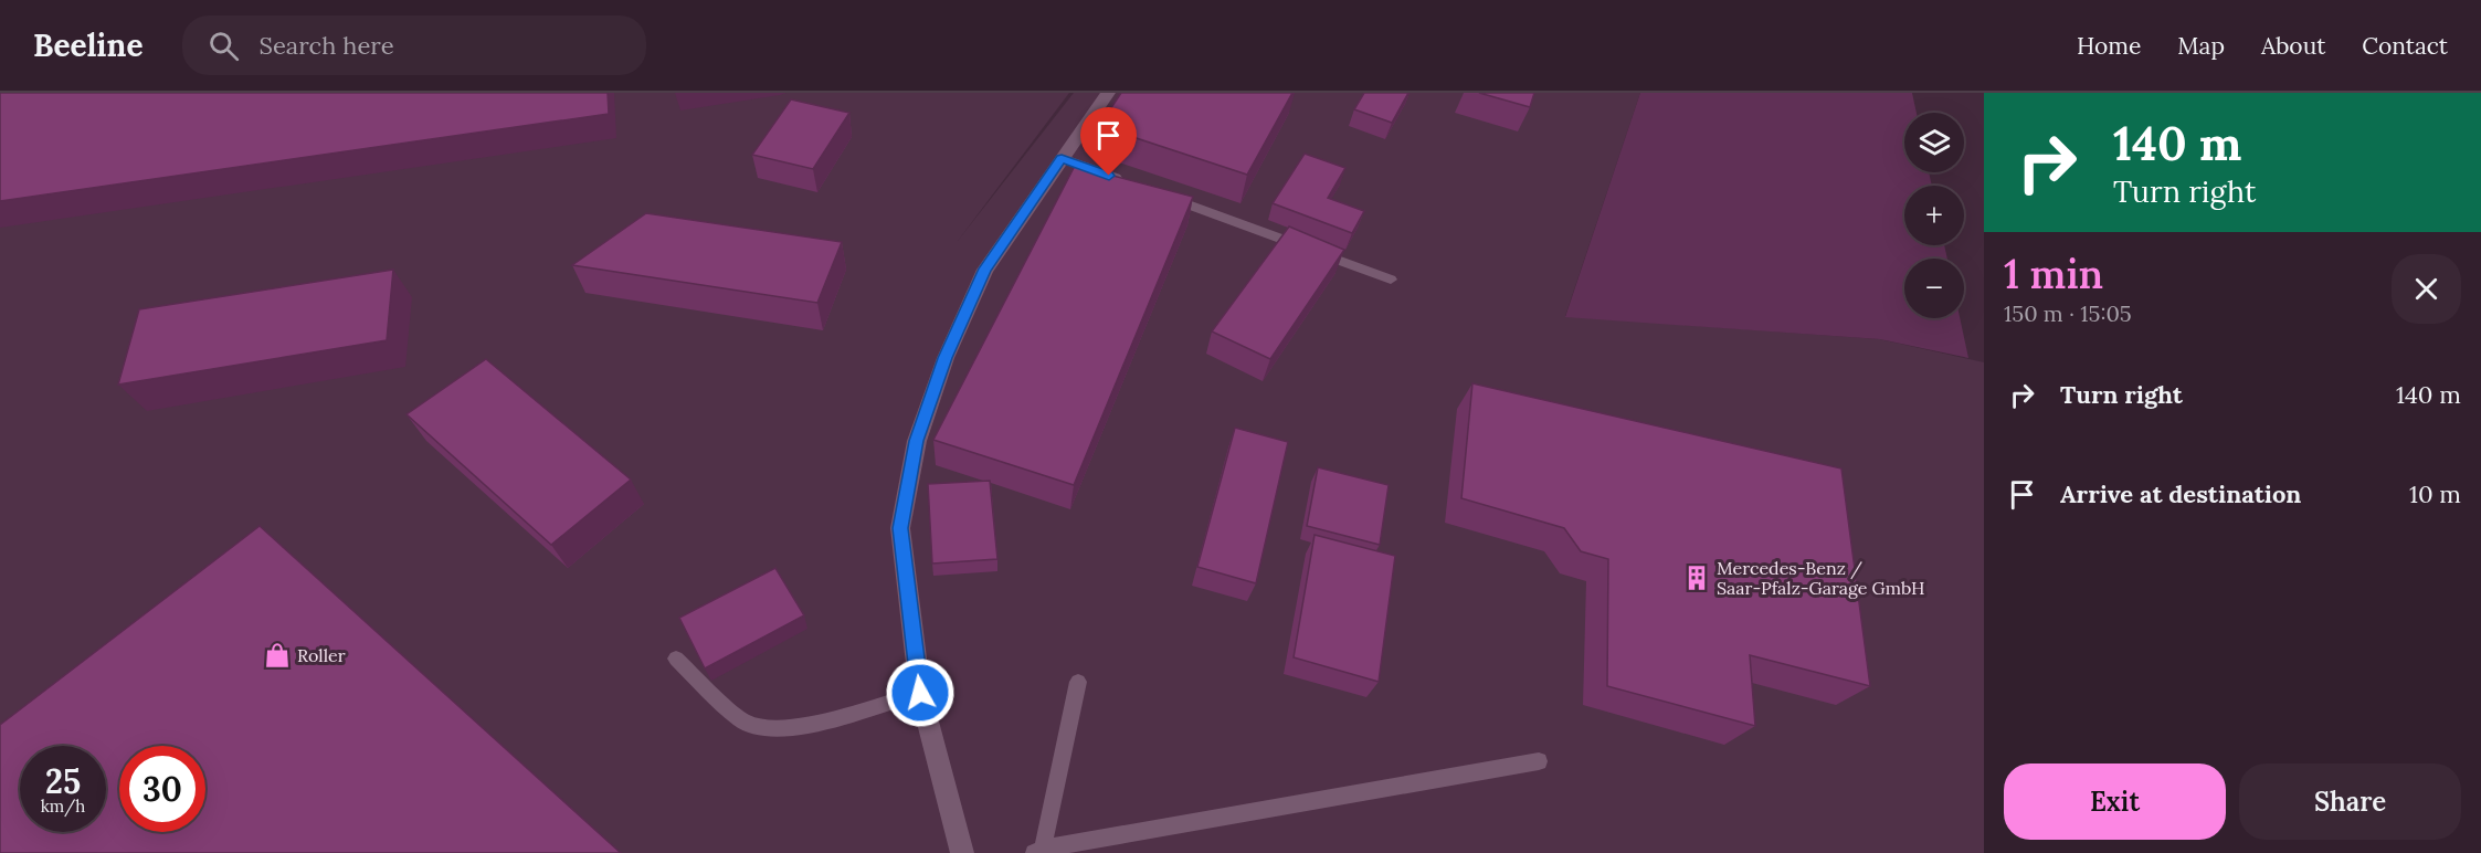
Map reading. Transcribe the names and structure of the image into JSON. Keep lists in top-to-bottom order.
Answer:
{
  "places": {
    "building": ["Mercedes-Benz / Saar-Pfalz-Garage GmbH"],
    "shop": ["Roller"]
  },
  "page": {
    "header": "Beeline",
    "search": "Search here",
    "nav": [
      "Home",
      "Map",
      "About",
      "Contact"
    ],
    "turn": ["140 m", "Turn right"],
    "map_buttons": ["+", "−"],
    "heading": ["1 min", "150 m · 15:05"],
    "list": [
      {
        "name": "Turn right",
        "value": "140 m"
      },
      {
        "name": "Arrive at destination",
        "value": "10 m"
      }
    ],
    "speed": "25 km/h",
    "limit": "30",
    "buttons": ["Exit", "Share"]
  }
}
